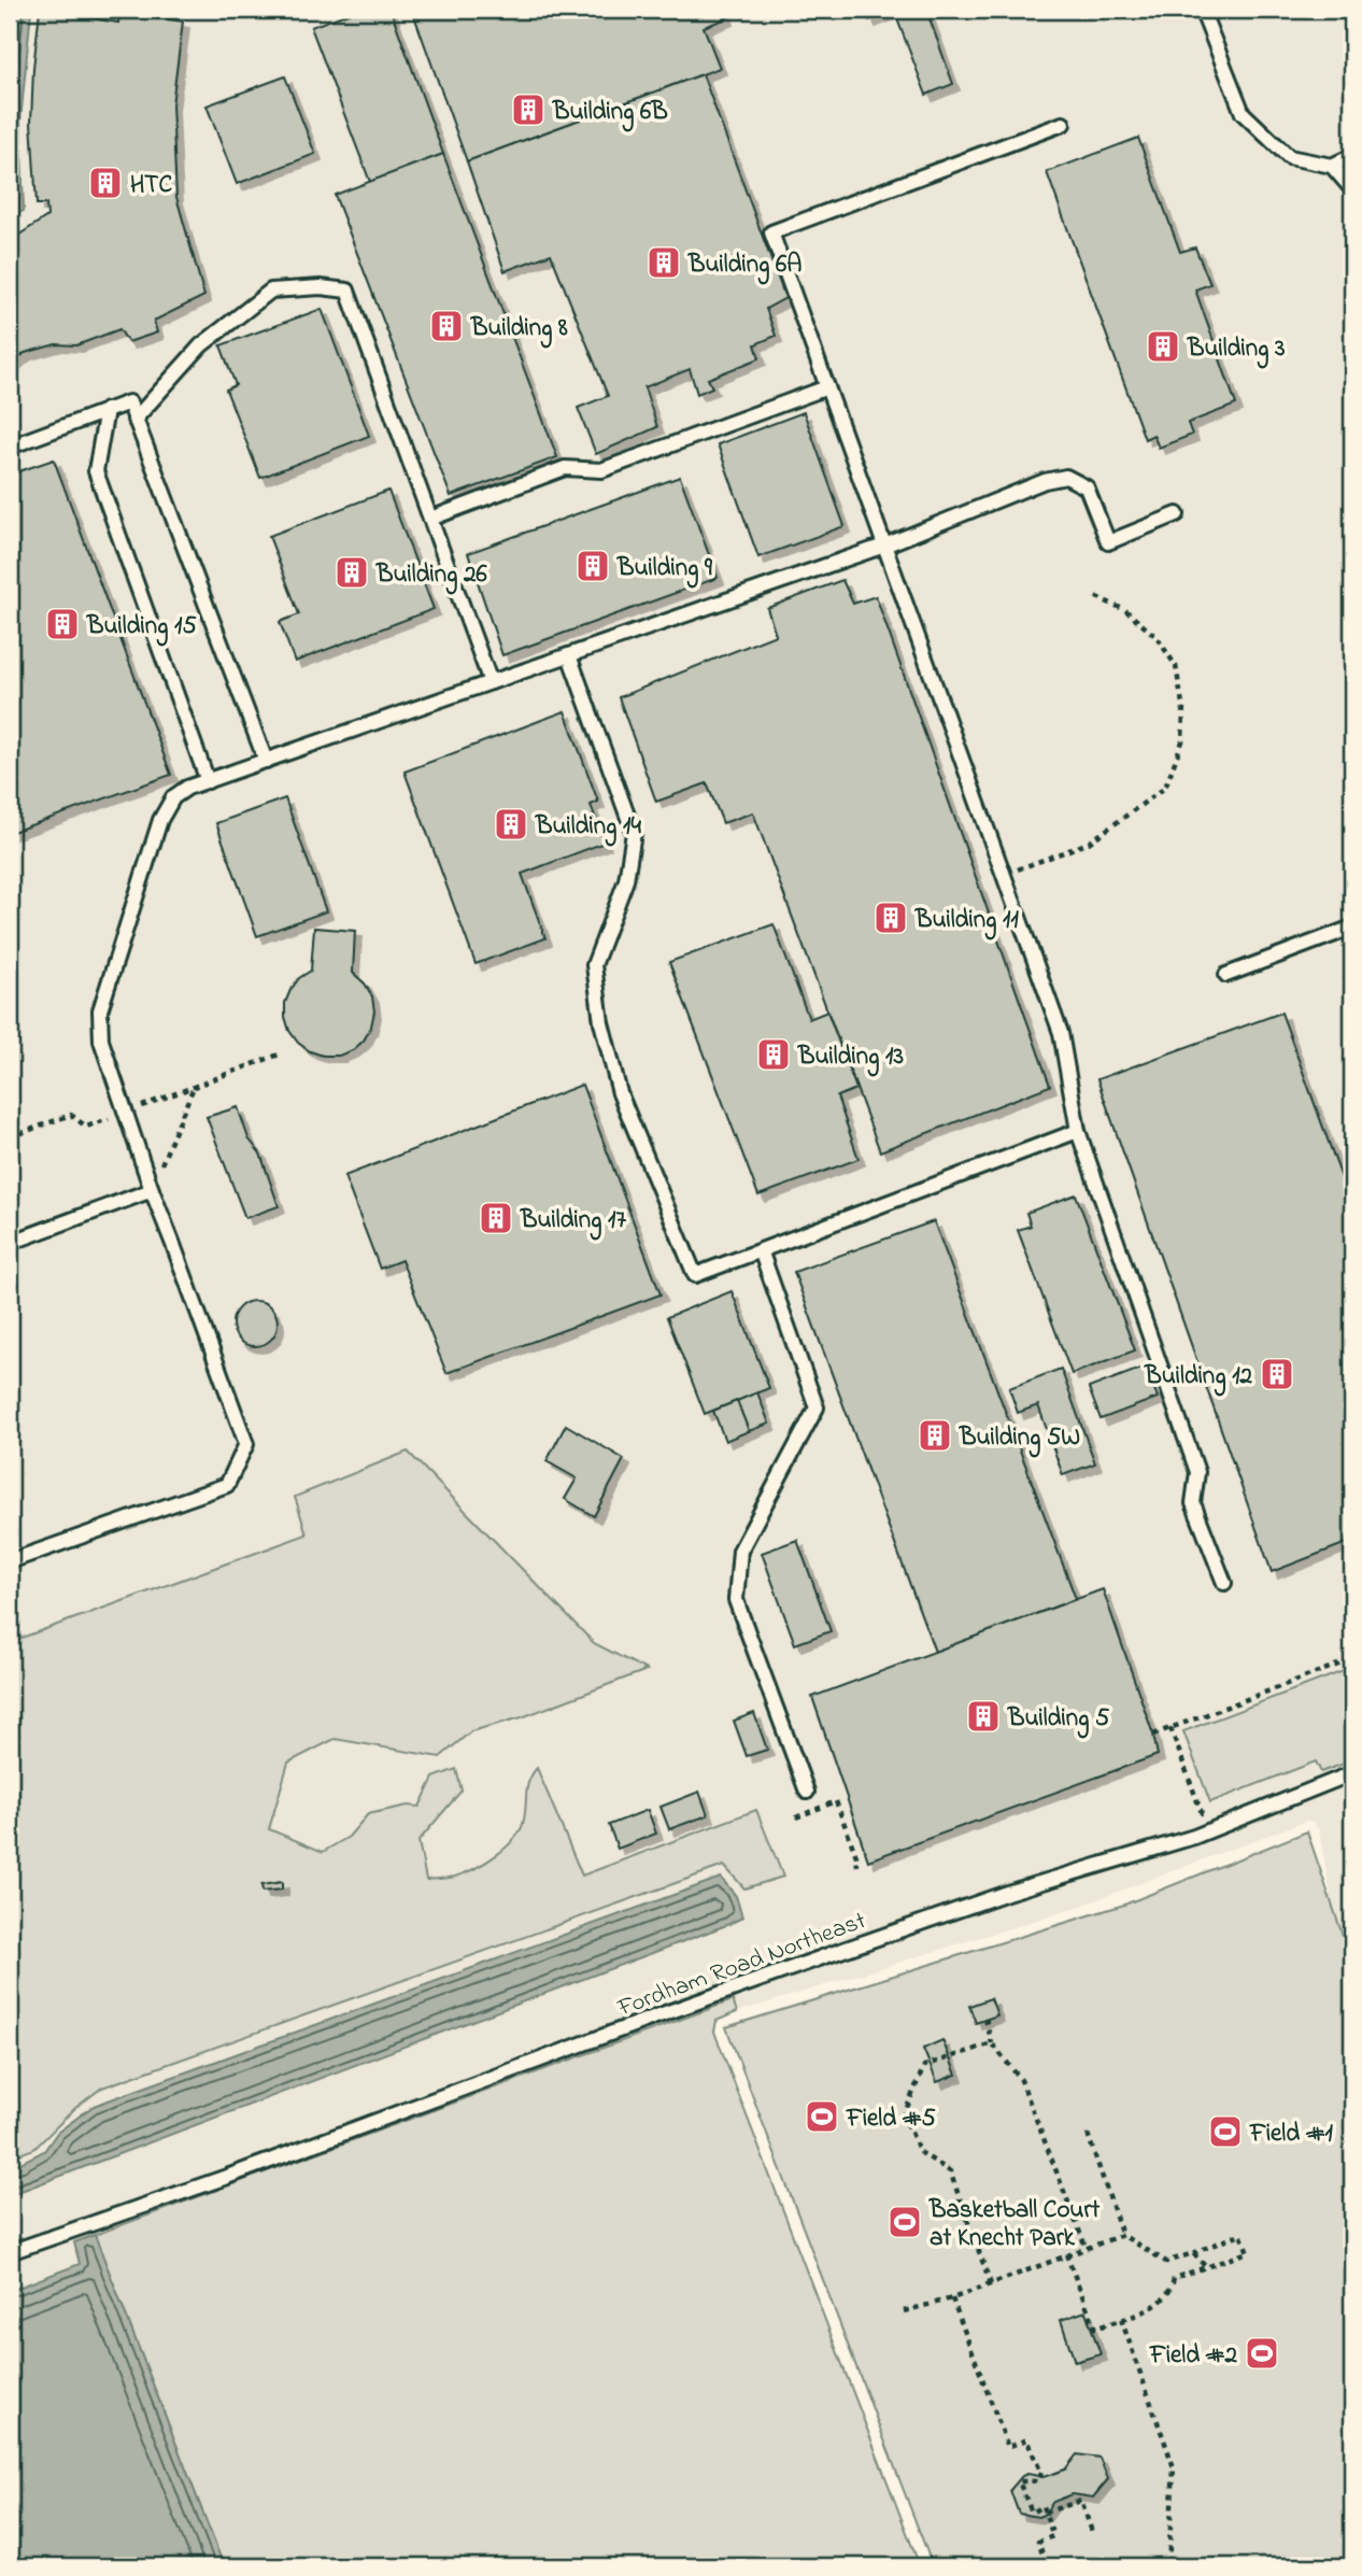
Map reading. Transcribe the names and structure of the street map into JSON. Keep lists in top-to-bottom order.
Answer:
{
  "streets": {
    "lane": ["Fordham Road Northeast"]
  },
  "places": {
    "building": [
      "Building 6B",
      "HTC",
      "Building 6A",
      "Building 8",
      "Building 3",
      "Building 9",
      "Building 26",
      "Building 15",
      "Building 14",
      "Building 11",
      "Building 13",
      "Building 17",
      "Building 12",
      "Building 5W",
      "Building 5"
    ],
    "sports": [
      "Field #5",
      "Field #1",
      "Basketball Court at Knecht Park",
      "Field #2"
    ]
  }
}
